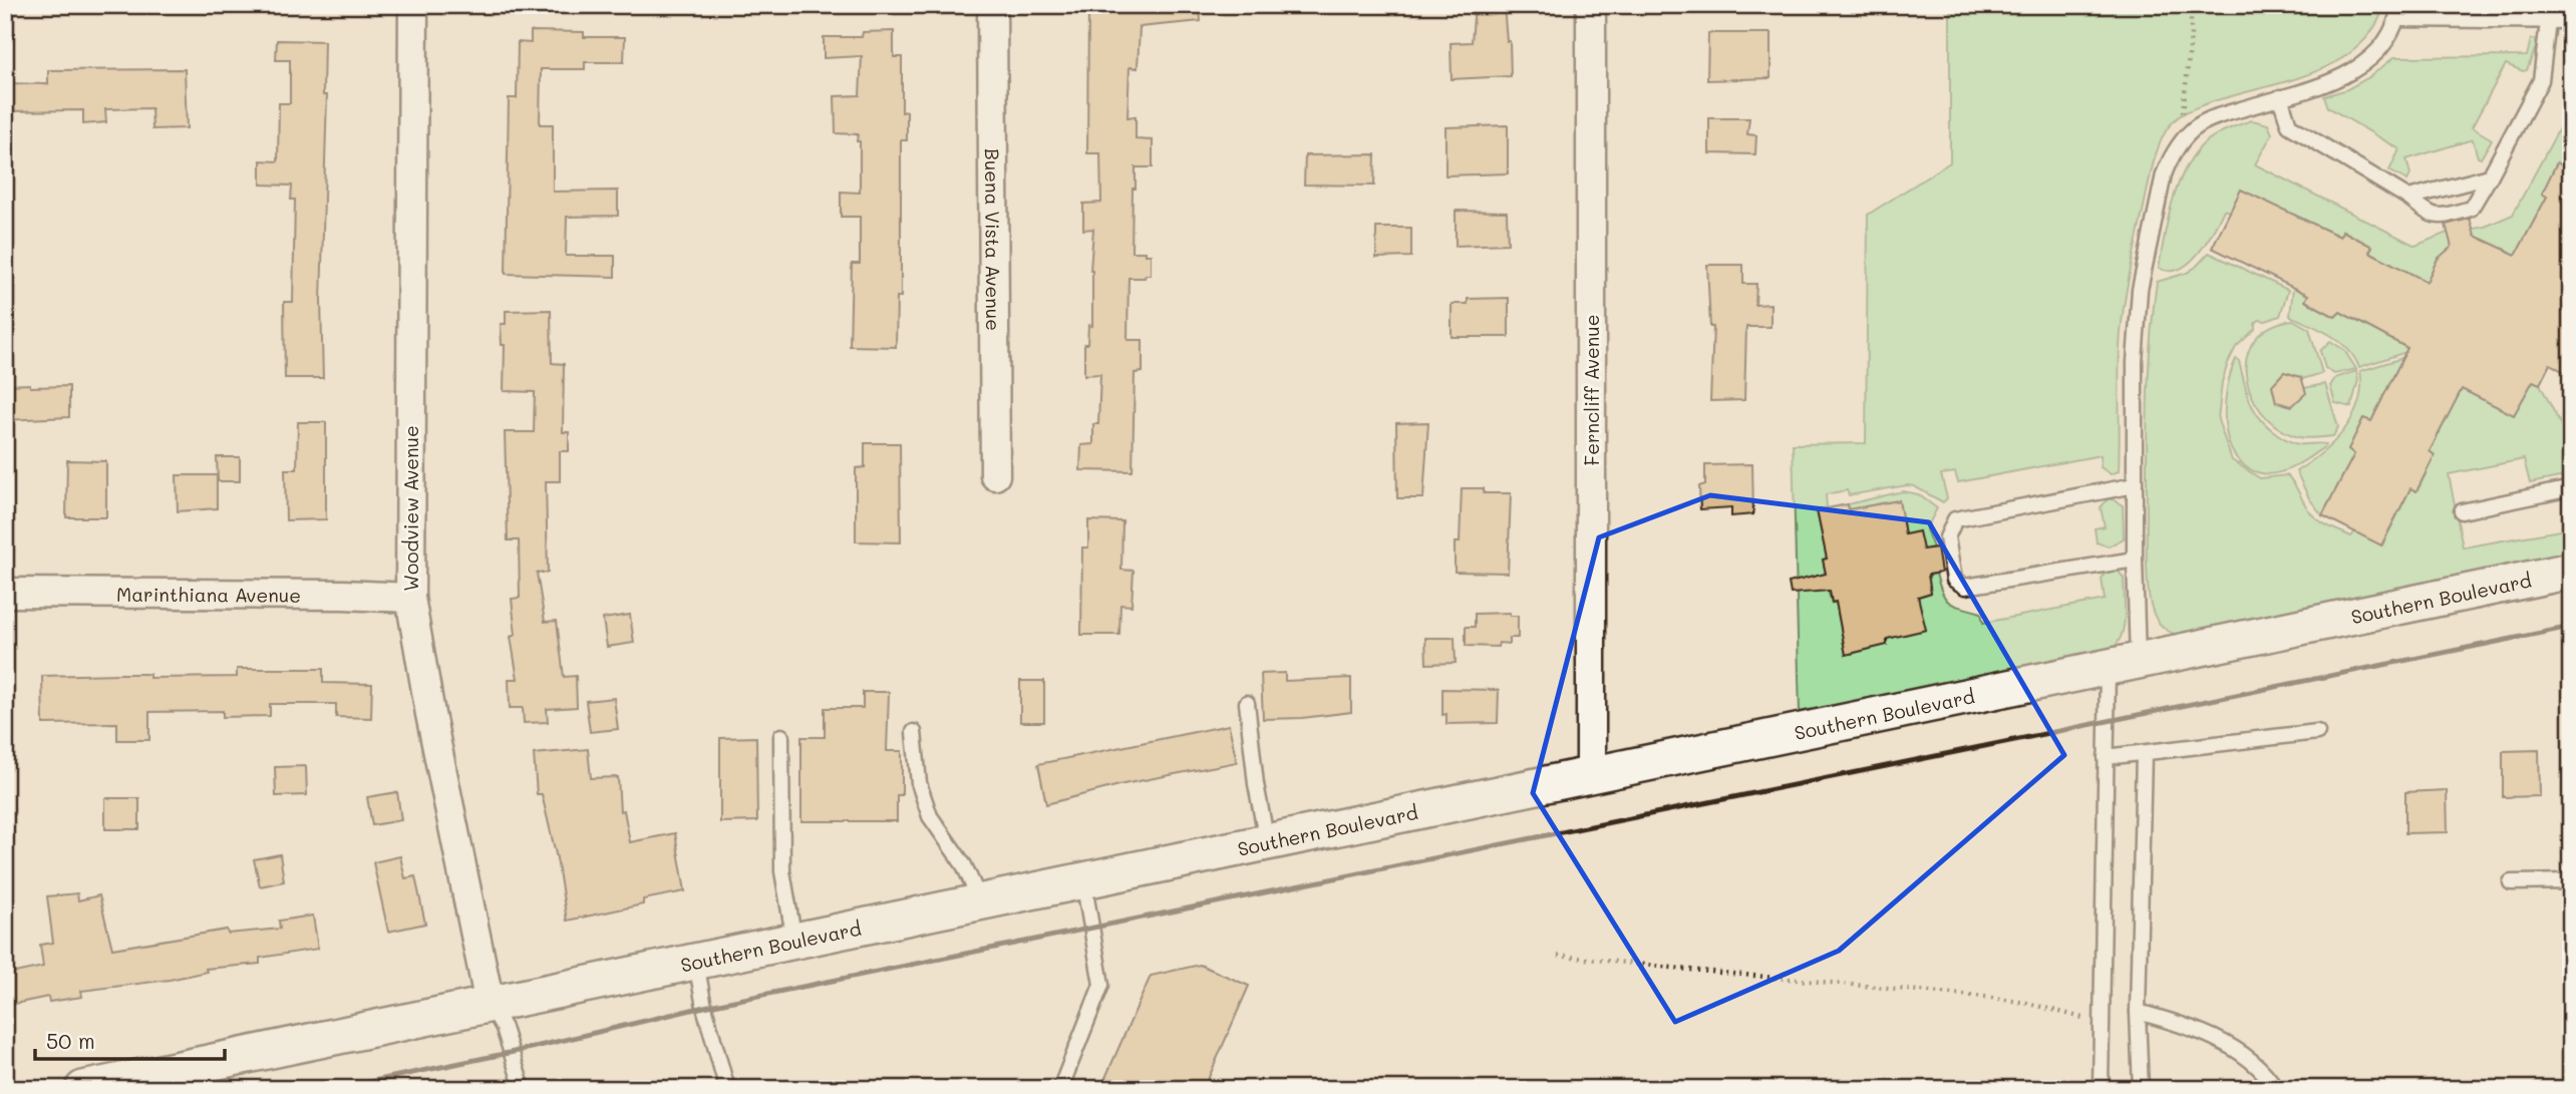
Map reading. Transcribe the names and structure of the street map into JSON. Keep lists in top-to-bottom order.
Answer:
{
  "streets": {
    "street": [
      "Buena Vista Avenue",
      "Ferncliff Avenue",
      "Woodview Avenue",
      "Marinthiana Avenue",
      "Southern Boulevard"
    ]
  },
  "crossings": [
    ["Ferncliff Avenue", "Southern Boulevard"],
    ["Woodview Avenue", "Marinthiana Avenue"],
    ["Woodview Avenue", "Southern Boulevard"]
  ],
  "scale_bar": "50 m"
}
